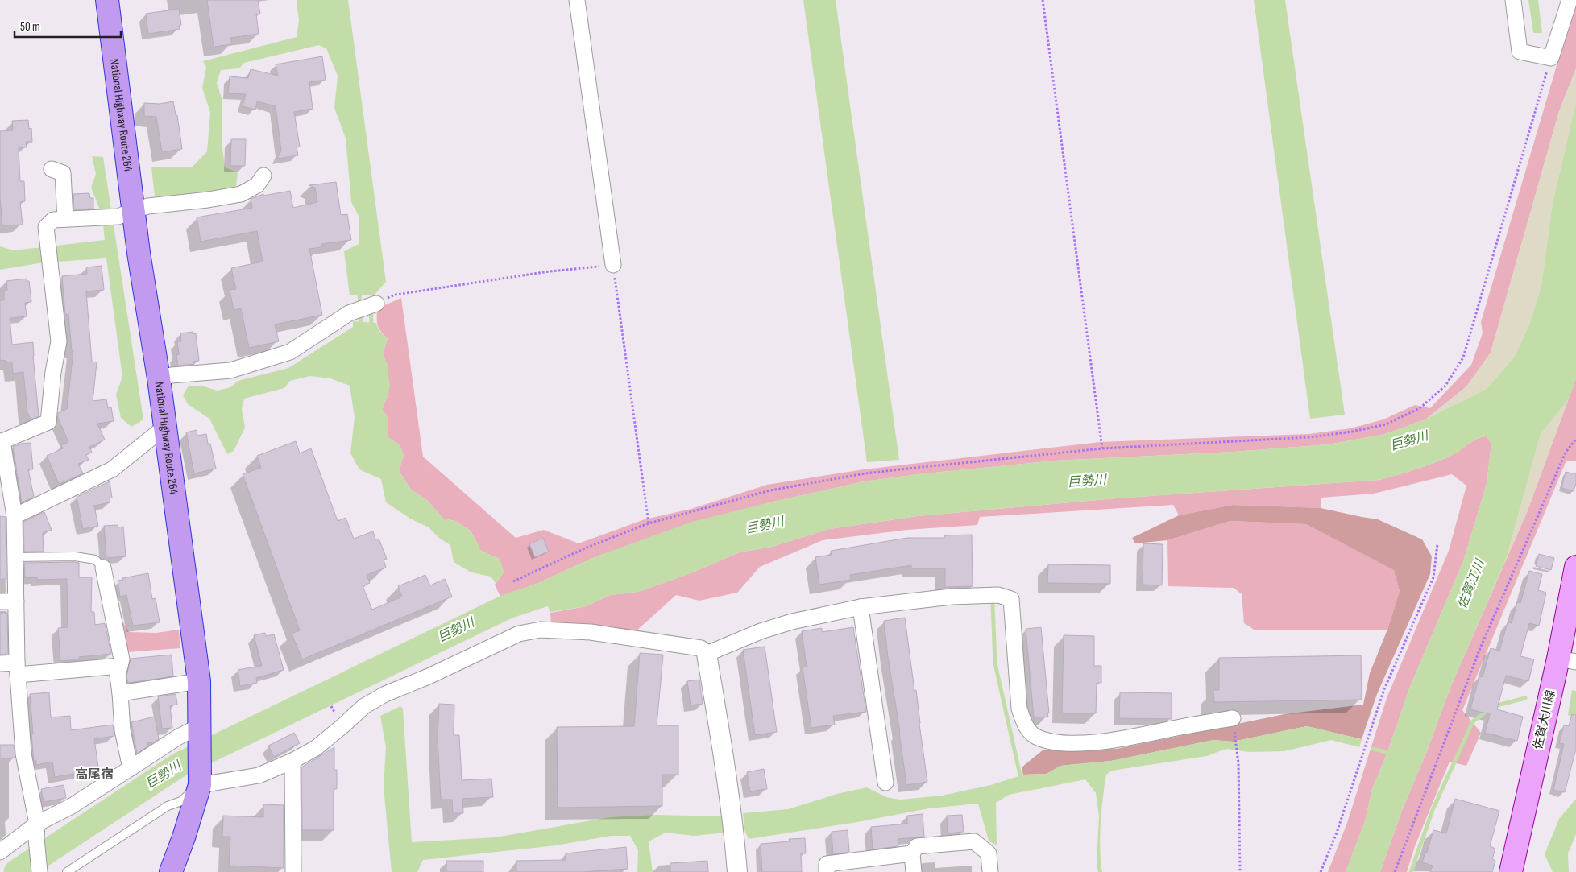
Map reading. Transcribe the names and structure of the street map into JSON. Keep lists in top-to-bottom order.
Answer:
{
  "streets": {
    "highway": ["National Highway Route 264"],
    "main road": ["佐賀大川線"]
  },
  "districts": ["高尾宿"],
  "water": ["巨勢川", "佐賀江川"],
  "scale_bar": "50 m"
}
